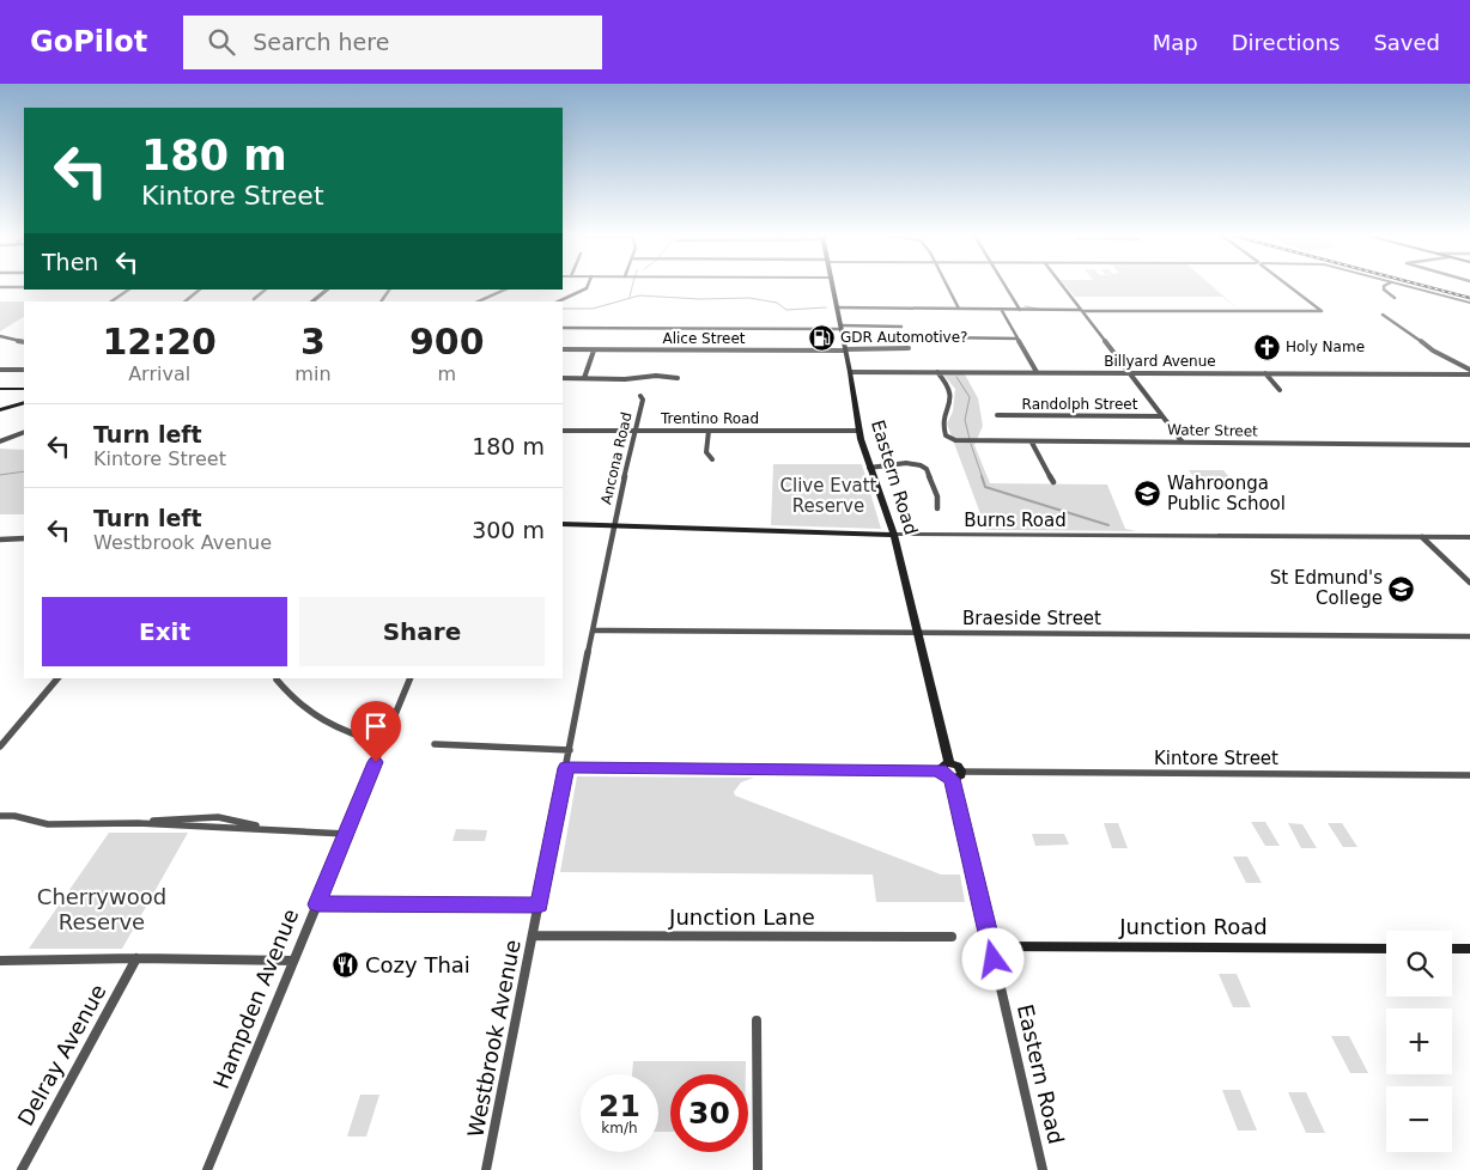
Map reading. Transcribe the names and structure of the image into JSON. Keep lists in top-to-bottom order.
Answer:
{
  "streets": {
    "main road": ["Eastern Road", "Burns Road", "Junction Road"],
    "street": [
      "Alice Street",
      "Billyard Avenue",
      "Randolph Street",
      "Trentino Road",
      "Water Street",
      "Ancona Road",
      "Braeside Street",
      "Kintore Street",
      "Junction Lane",
      "Hampden Avenue",
      "Westbrook Avenue",
      "Delray Avenue"
    ]
  },
  "crossings": [
    ["Alice Street", "Eastern Road"],
    ["Billyard Avenue", "Water Street"],
    ["Billyard Avenue", "Eastern Road"],
    ["Trentino Road", "Ancona Road"],
    ["Trentino Road", "Eastern Road"],
    ["Ancona Road", "Burns Road"],
    ["Ancona Road", "Westbrook Avenue"],
    ["Eastern Road", "Burns Road"],
    ["Eastern Road", "Braeside Street"],
    ["Eastern Road", "Kintore Street"],
    ["Eastern Road", "Junction Road"],
    ["Burns Road", "Westbrook Avenue"],
    ["Braeside Street", "Westbrook Avenue"],
    ["Junction Lane", "Westbrook Avenue"]
  ],
  "parks": ["Clive Evatt Reserve", "Cherrywood Reserve"],
  "places": {
    "fuel station": ["GDR Automotive?"],
    "church": ["Holy Name"],
    "school or university": ["Wahroonga Public School", "St Edmund's College"],
    "restaurant": ["Cozy Thai"]
  },
  "page": {
    "header": "GoPilot",
    "search": "Search here",
    "nav": ["Map", "Directions", "Saved"],
    "turn": ["180 m", "Kintore Street"],
    "then": "Then",
    "eta": [
      "12:20",
      "Arrival",
      "3",
      "min",
      "900",
      "m"
    ],
    "list": [
      {
        "name": "Turn left",
        "note": "Kintore Street",
        "value": "180 m"
      },
      {
        "name": "Turn left",
        "note": "Westbrook Avenue",
        "value": "300 m"
      }
    ],
    "buttons": ["Exit", "Share"],
    "map_buttons": ["+", "−"],
    "speed": "21 km/h",
    "limit": "30"
  }
}
